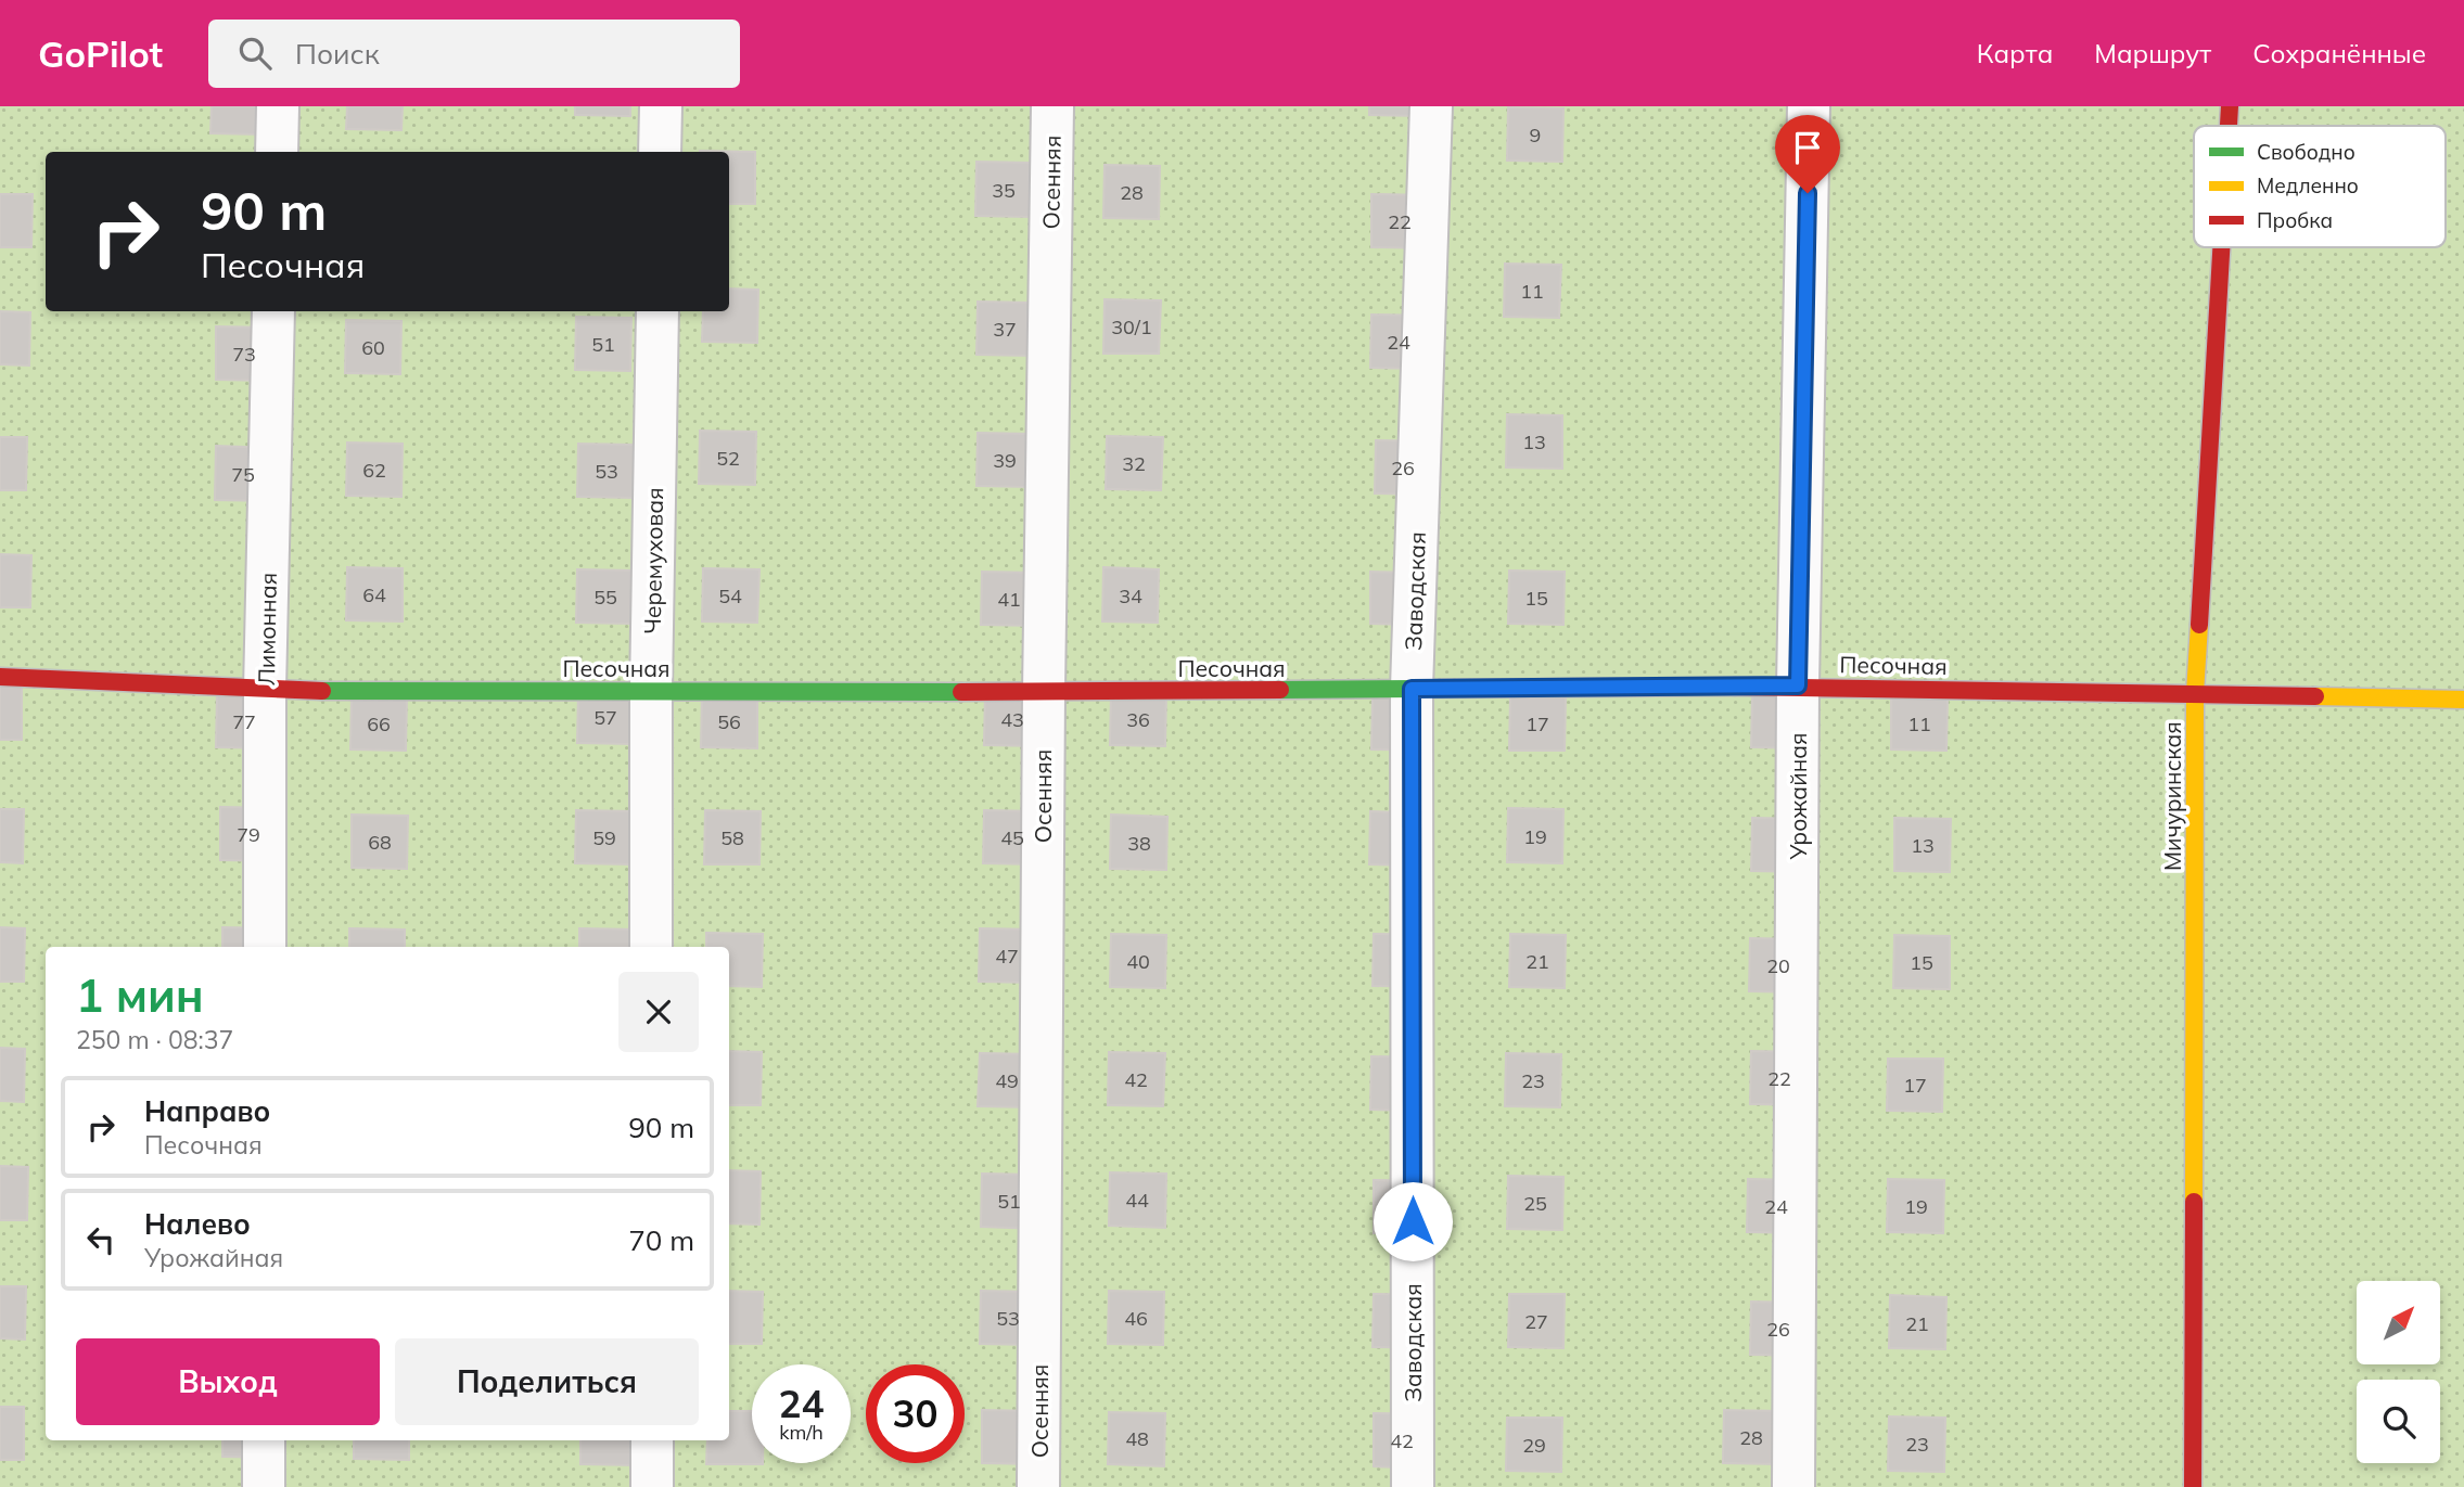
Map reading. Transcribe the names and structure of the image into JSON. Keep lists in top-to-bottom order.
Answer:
{
  "streets": {
    "street": [
      "Осенняя",
      "Черемуховая",
      "Заводская",
      "Лимонная",
      "Песочная",
      "Урожайная",
      "Мичуринская"
    ]
  },
  "crossings": [
    ["Осенняя", "Песочная"],
    ["Черемуховая", "Песочная"],
    ["Заводская", "Песочная"],
    ["Лимонная", "Песочная"],
    ["Песочная", "Урожайная"],
    ["Песочная", "Мичуринская"]
  ],
  "house_numbers": [
    "9",
    "35",
    "28",
    "22",
    "11",
    "30/1",
    "37",
    "24",
    "51",
    "60",
    "73",
    "13",
    "52",
    "39",
    "32",
    "26",
    "62",
    "53",
    "75",
    "64",
    "54",
    "34",
    "55",
    "15",
    "41",
    "57",
    "43",
    "36",
    "77",
    "56",
    "66",
    "17",
    "11",
    "79",
    "19",
    "59",
    "58",
    "45",
    "68",
    "38",
    "13",
    "47",
    "40",
    "21",
    "15",
    "20",
    "22",
    "42",
    "49",
    "23",
    "17",
    "44",
    "51",
    "25",
    "24",
    "19",
    "53",
    "46",
    "27",
    "21",
    "26",
    "28",
    "48",
    "42",
    "23",
    "29"
  ],
  "legend": ["Свободно", "Медленно", "Пробка"],
  "north": "top right",
  "page": {
    "header": "GoPilot",
    "search": "Поиск",
    "nav": ["Карта", "Маршрут", "Сохранённые"],
    "turn": ["90 m", "Песочная"],
    "heading": ["1 мин", "250 m · 08:37"],
    "list": [
      {
        "name": "Направо",
        "note": "Песочная",
        "value": "90 m"
      },
      {
        "name": "Налево",
        "note": "Урожайная",
        "value": "70 m"
      }
    ],
    "buttons": ["Выход", "Поделиться"],
    "speed": "24 km/h",
    "limit": "30"
  }
}
